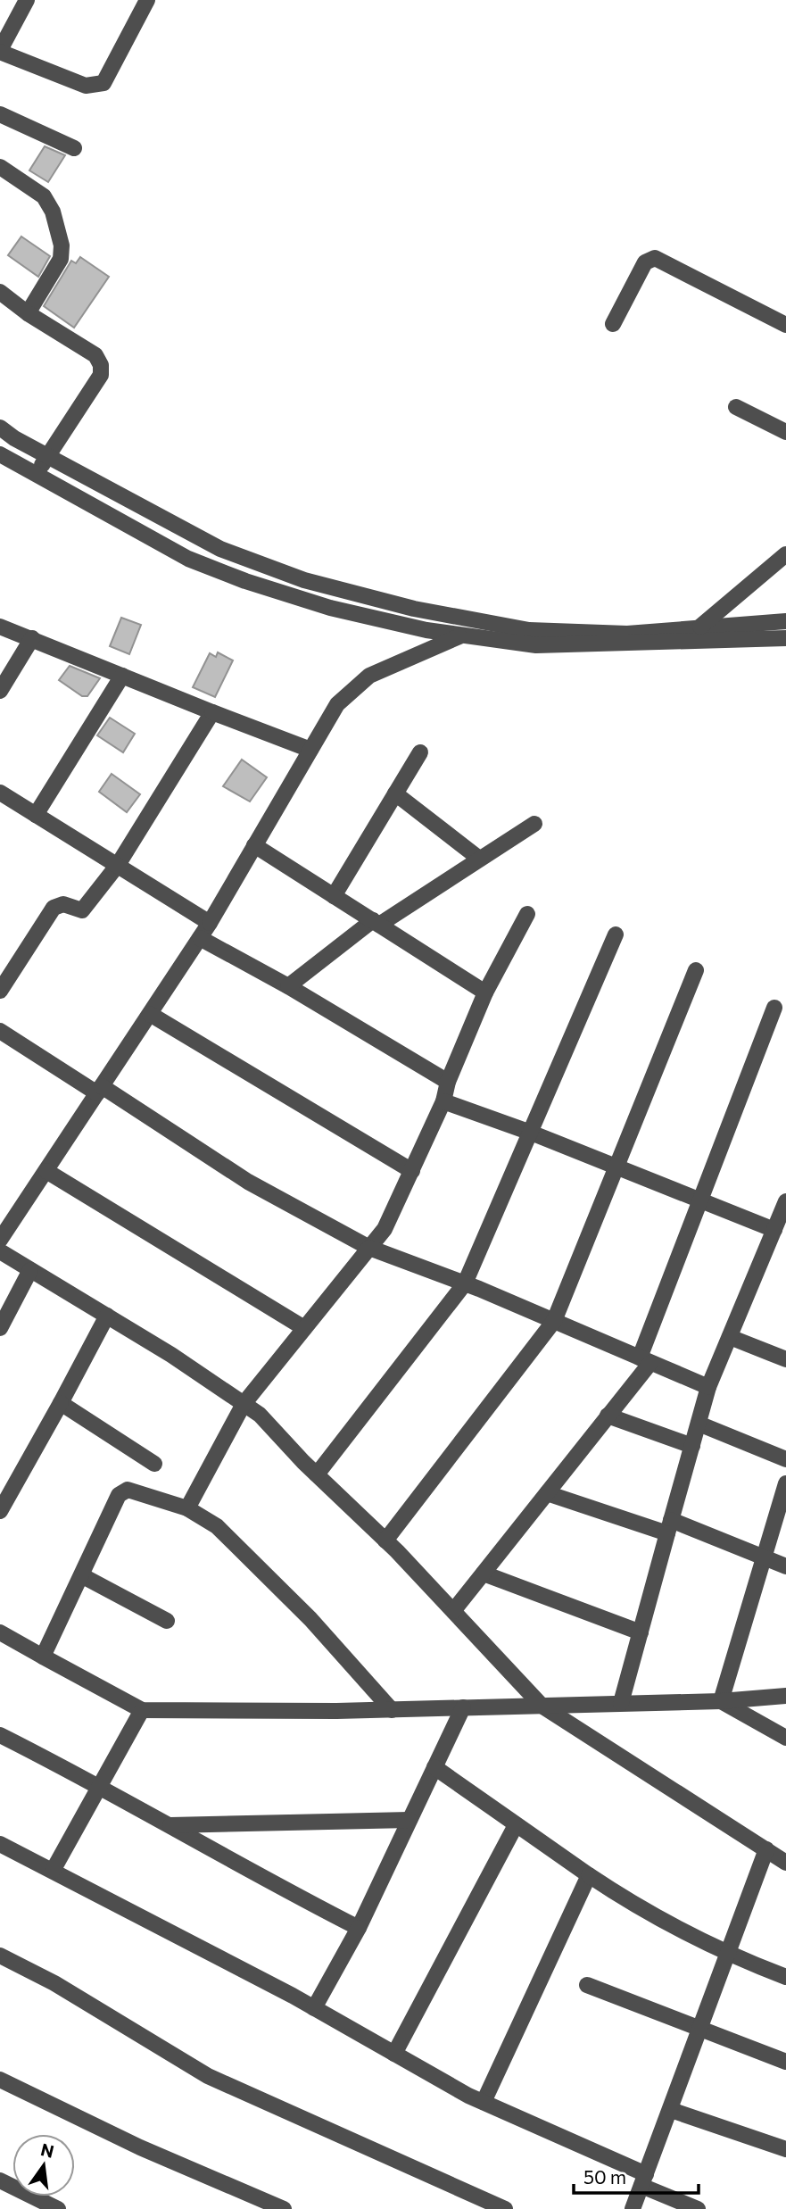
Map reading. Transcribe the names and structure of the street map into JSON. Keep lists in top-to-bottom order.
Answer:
{
  "scale_bar": "50 m",
  "north": "top"
}
